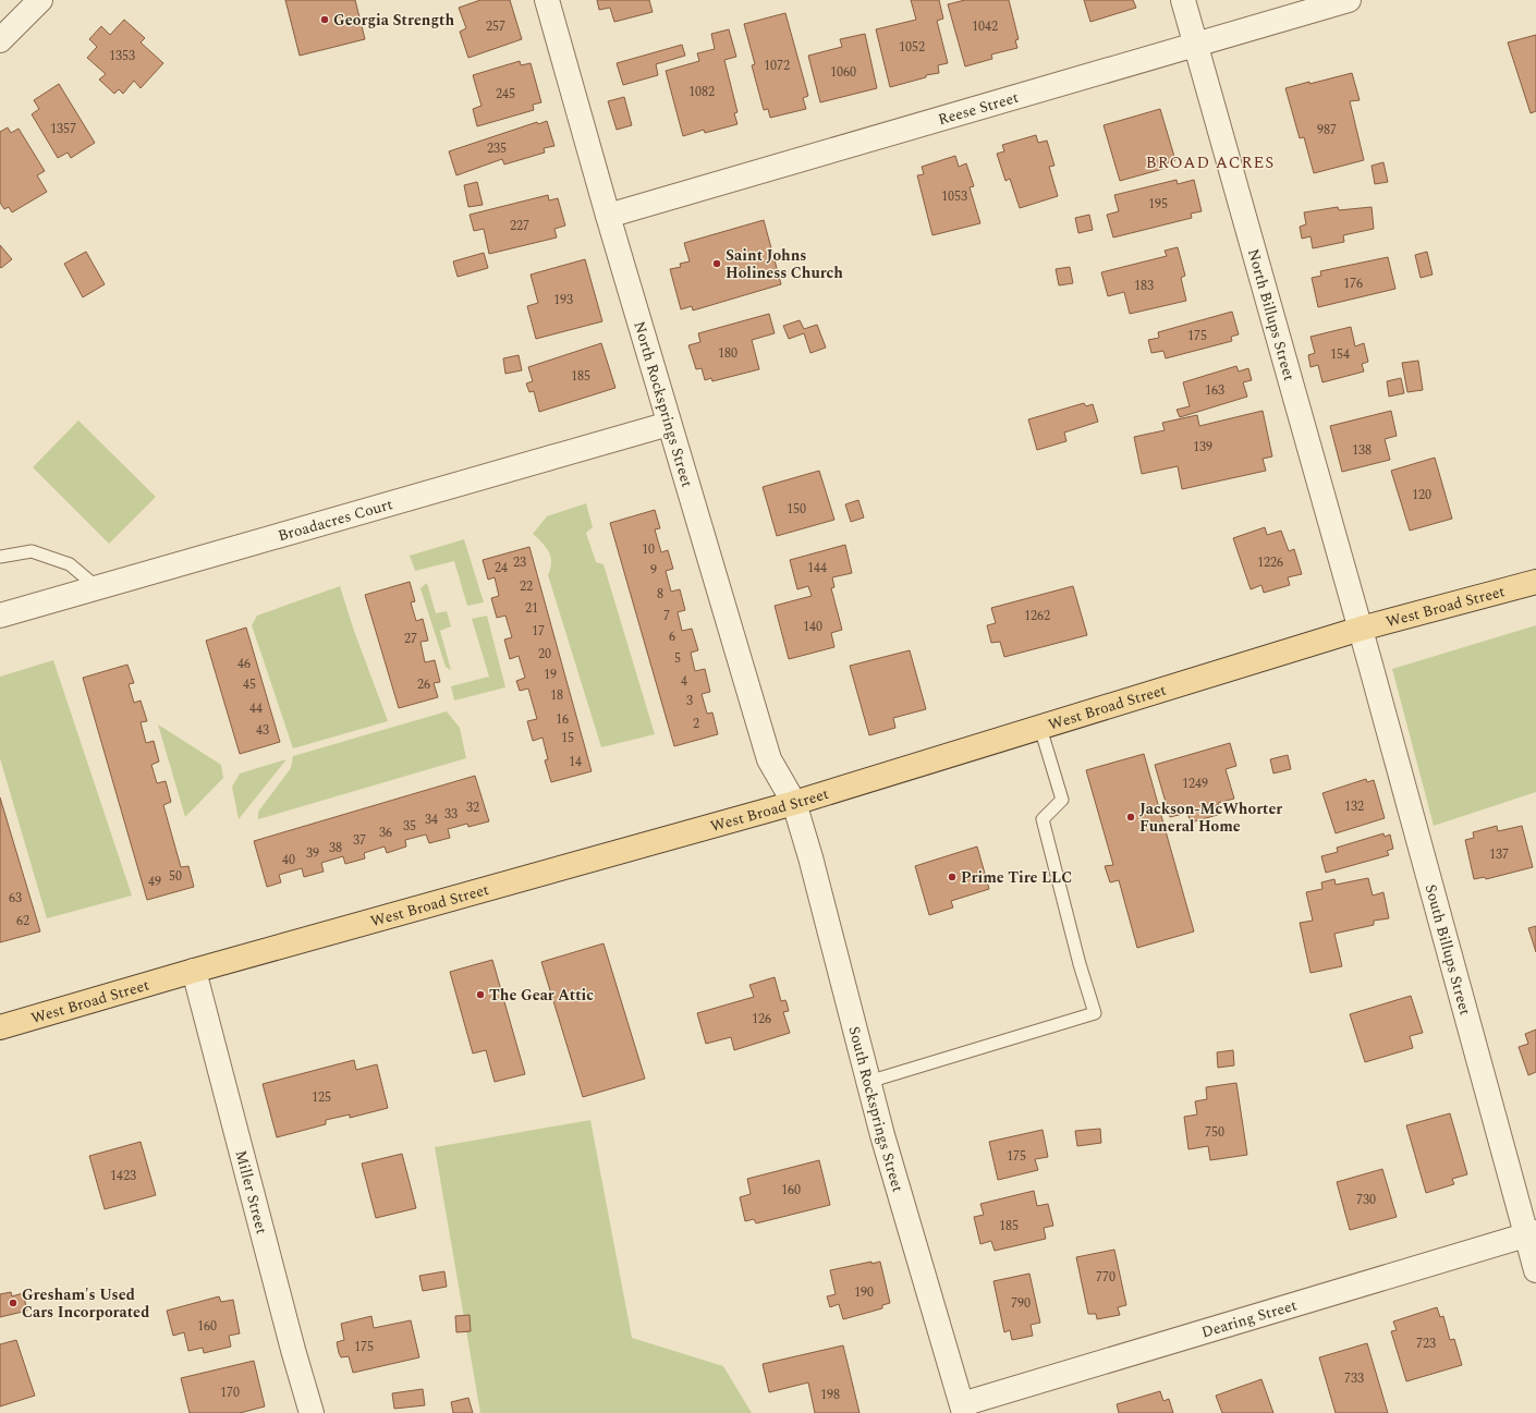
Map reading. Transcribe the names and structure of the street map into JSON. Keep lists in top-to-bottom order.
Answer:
{
  "streets": {
    "main road": ["West Broad Street"],
    "street": [
      "Reese Street",
      "North Billups Street",
      "North Rocksprings Street",
      "Broadacres Court",
      "South Billups Street",
      "South Rocksprings Street",
      "Miller Street",
      "Dearing Street"
    ]
  },
  "crossings": [
    ["Reese Street", "North Billups Street"],
    ["Reese Street", "North Rocksprings Street"],
    ["North Billups Street", "West Broad Street"],
    ["North Billups Street", "South Billups Street"],
    ["North Rocksprings Street", "Broadacres Court"],
    ["North Rocksprings Street", "West Broad Street"],
    ["North Rocksprings Street", "South Rocksprings Street"],
    ["West Broad Street", "South Billups Street"],
    ["West Broad Street", "South Rocksprings Street"],
    ["West Broad Street", "Miller Street"],
    ["South Billups Street", "Dearing Street"],
    ["South Rocksprings Street", "Dearing Street"]
  ],
  "districts": ["BROAD ACRES"],
  "places": [
    "Georgia Strength",
    "Saint Johns Holiness Church",
    "Jackson-McWhorter Funeral Home",
    "Prime Tire LLC",
    "The Gear Attic",
    "Gresham's Used Cars Incorporated"
  ],
  "house_numbers": [
    "257",
    "1042",
    "1052",
    "1353",
    "1072",
    "1060",
    "1082",
    "245",
    "1357",
    "987",
    "235",
    "1053",
    "195",
    "227",
    "176",
    "183",
    "193",
    "175",
    "180",
    "154",
    "185",
    "163",
    "139",
    "138",
    "120",
    "150",
    "10",
    "23",
    "1226",
    "24",
    "144",
    "9",
    "22",
    "8",
    "21",
    "7",
    "1262",
    "140",
    "17",
    "6",
    "27",
    "20",
    "5",
    "46",
    "19",
    "4",
    "45",
    "26",
    "18",
    "3",
    "44",
    "16",
    "2",
    "43",
    "15",
    "14",
    "1249",
    "132",
    "32",
    "33",
    "34",
    "35",
    "36",
    "37",
    "38",
    "39",
    "137",
    "40",
    "50",
    "49",
    "63",
    "62",
    "126",
    "125",
    "750",
    "175",
    "1423",
    "160",
    "730",
    "185",
    "770",
    "190",
    "790",
    "160",
    "723",
    "175",
    "733",
    "170",
    "198"
  ]
}
